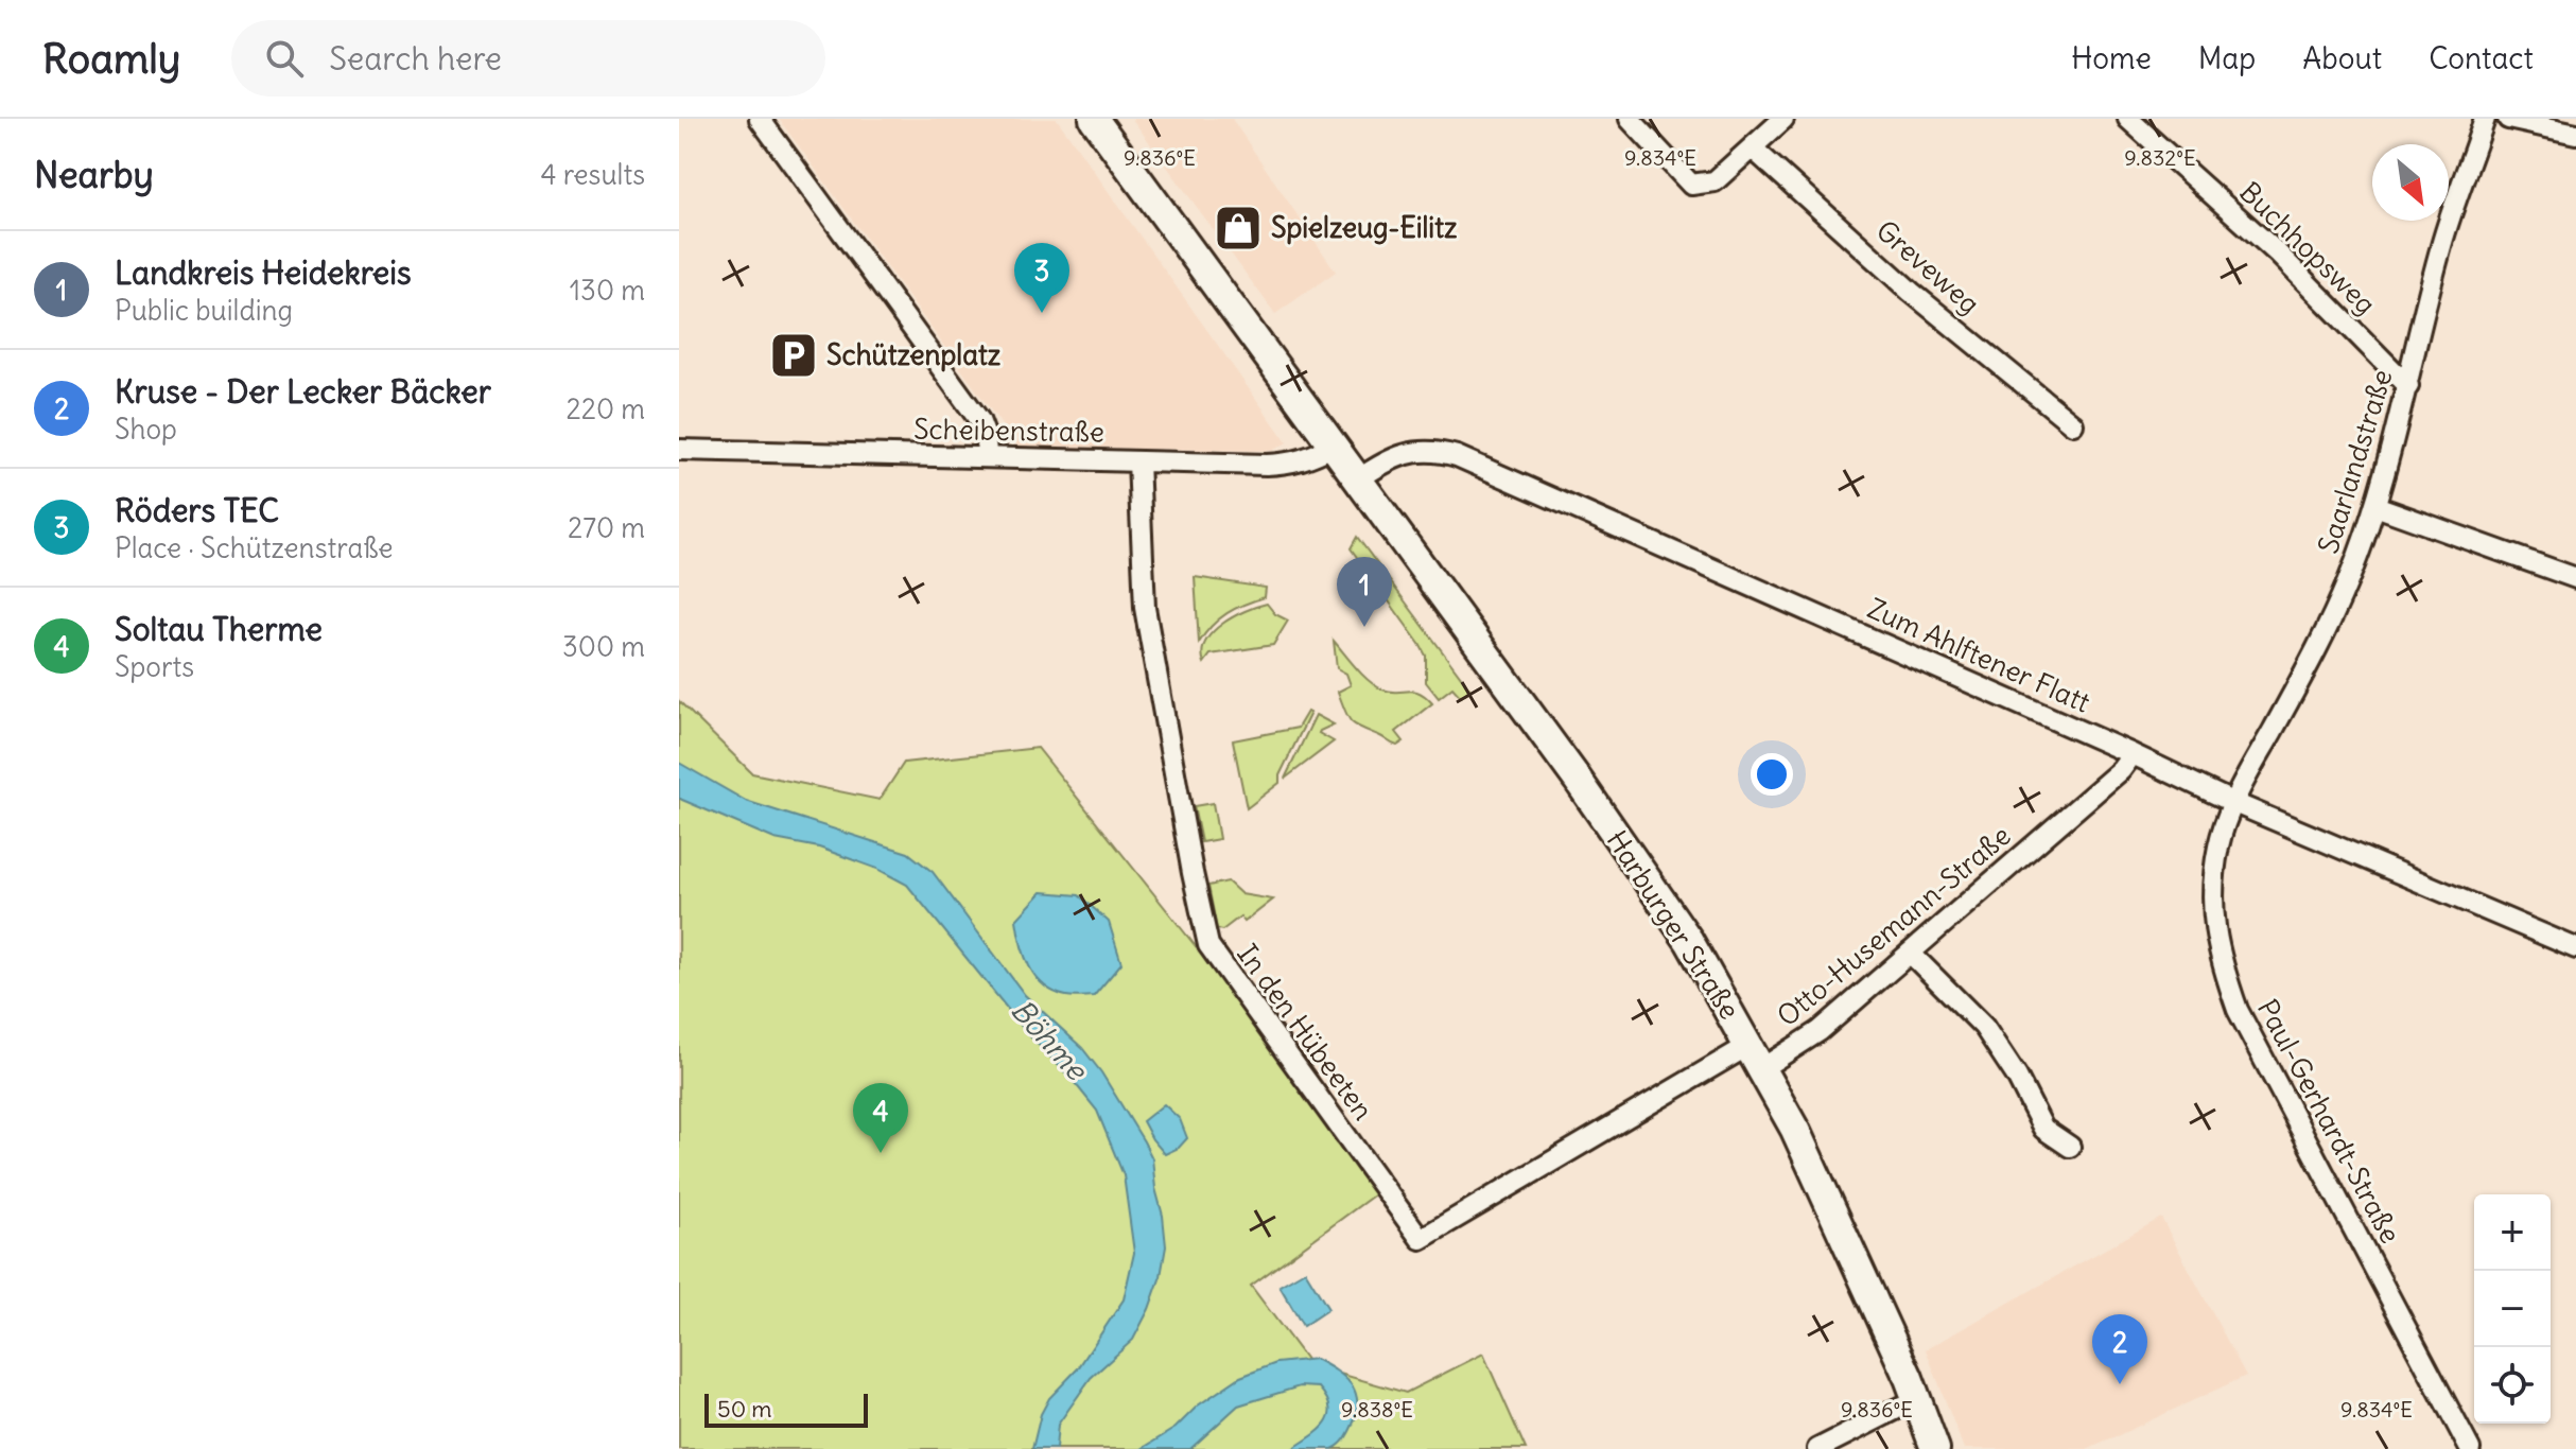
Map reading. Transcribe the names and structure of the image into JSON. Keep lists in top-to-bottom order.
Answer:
{
  "streets": {
    "main road": ["Harburger Straße"],
    "street": [
      "Buchhopsweg",
      "Greveweg",
      "Scheibenstraße",
      "Saarlandstraße",
      "Zum Ahlftener Flatt",
      "Otto-Husemann-Straße",
      "In den Hübeeten",
      "Paul-Gerhardt-Straße"
    ]
  },
  "crossings": [
    ["Buchhopsweg", "Saarlandstraße"],
    ["Scheibenstraße", "Harburger Straße"],
    ["Scheibenstraße", "In den Hübeeten"],
    ["Saarlandstraße", "Zum Ahlftener Flatt"],
    ["Saarlandstraße", "Paul-Gerhardt-Straße"],
    ["Zum Ahlftener Flatt", "Harburger Straße"],
    ["Zum Ahlftener Flatt", "Otto-Husemann-Straße"],
    ["Zum Ahlftener Flatt", "Paul-Gerhardt-Straße"],
    ["Harburger Straße", "Otto-Husemann-Straße"],
    ["Harburger Straße", "In den Hübeeten"],
    ["Otto-Husemann-Straße", "In den Hübeeten"]
  ],
  "water": ["Böhme"],
  "places": {
    "shop": ["Spielzeug-Eilitz"],
    "parking": ["Schützenplatz"]
  },
  "scale_bar": "50 m",
  "north": "bottom right",
  "page": {
    "header": "Roamly",
    "search": "Search here",
    "nav": [
      "Home",
      "Map",
      "About",
      "Contact"
    ],
    "heading": ["Nearby", "4 results"],
    "list": [
      {
        "mark": "1",
        "name": "Landkreis Heidekreis",
        "note": "Public building",
        "value": "130 m"
      },
      {
        "mark": "2",
        "name": "Kruse - Der Lecker Bäcker",
        "note": "Shop",
        "value": "220 m"
      },
      {
        "mark": "3",
        "name": "Röders TEC",
        "note": "Place · Schützenstraße",
        "value": "270 m"
      },
      {
        "mark": "4",
        "name": "Soltau Therme",
        "note": "Sports",
        "value": "300 m"
      }
    ],
    "pins": [
      "3",
      "1",
      "4",
      "2"
    ],
    "map_buttons": ["+", "−"],
    "scale": "50 m"
  },
  "coordinates": [
    "9.836°E",
    "9.834°E",
    "9.832°E",
    "9.838°E"
  ]
}
